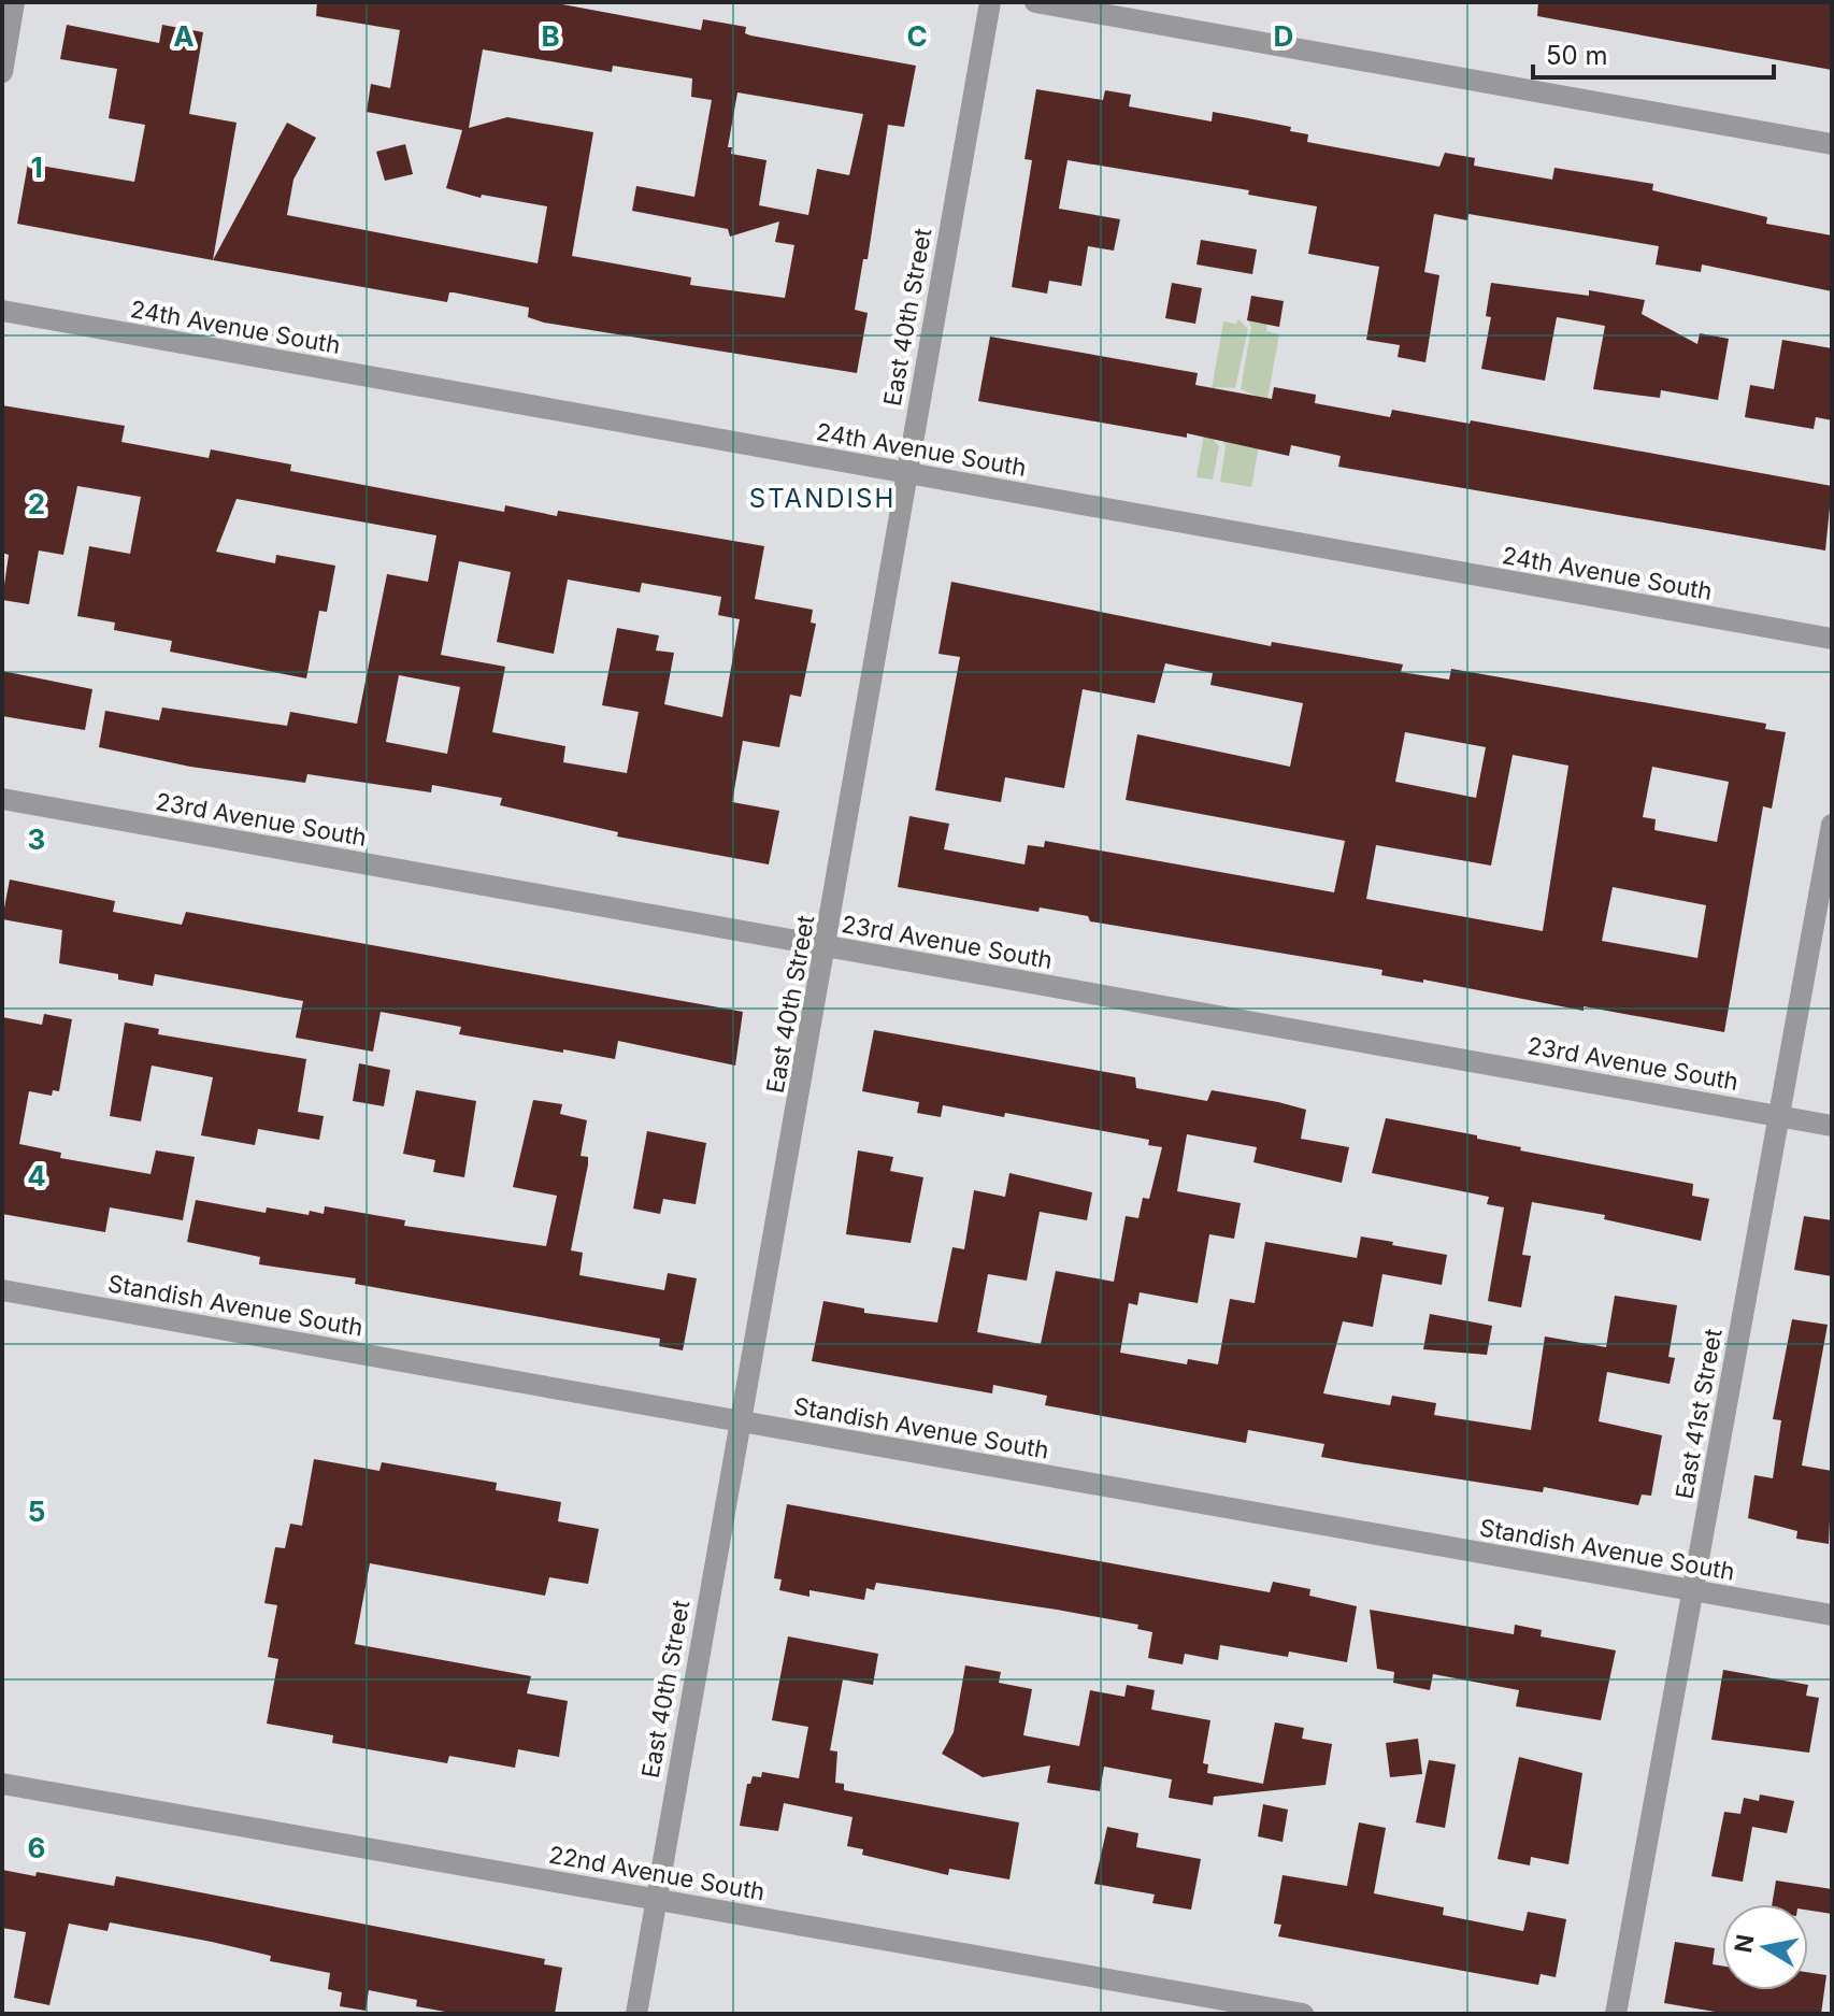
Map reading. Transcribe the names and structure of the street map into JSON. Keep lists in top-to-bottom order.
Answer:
{
  "streets": {
    "street": [
      "East 40th Street",
      "24th Avenue South",
      "23rd Avenue South",
      "Standish Avenue South",
      "East 41st Street",
      "22nd Avenue South"
    ]
  },
  "crossings": [
    ["East 40th Street", "24th Avenue South"],
    ["East 40th Street", "23rd Avenue South"],
    ["East 40th Street", "Standish Avenue South"],
    ["East 40th Street", "22nd Avenue South"],
    ["23rd Avenue South", "East 41st Street"],
    ["Standish Avenue South", "East 41st Street"]
  ],
  "districts": ["STANDISH"],
  "scale_bar": "50 m",
  "north": "left",
  "grid": {
    "columns": [
      "A",
      "B",
      "C",
      "D"
    ],
    "rows": [
      "1",
      "2",
      "3",
      "4",
      "5",
      "6"
    ]
  }
}
